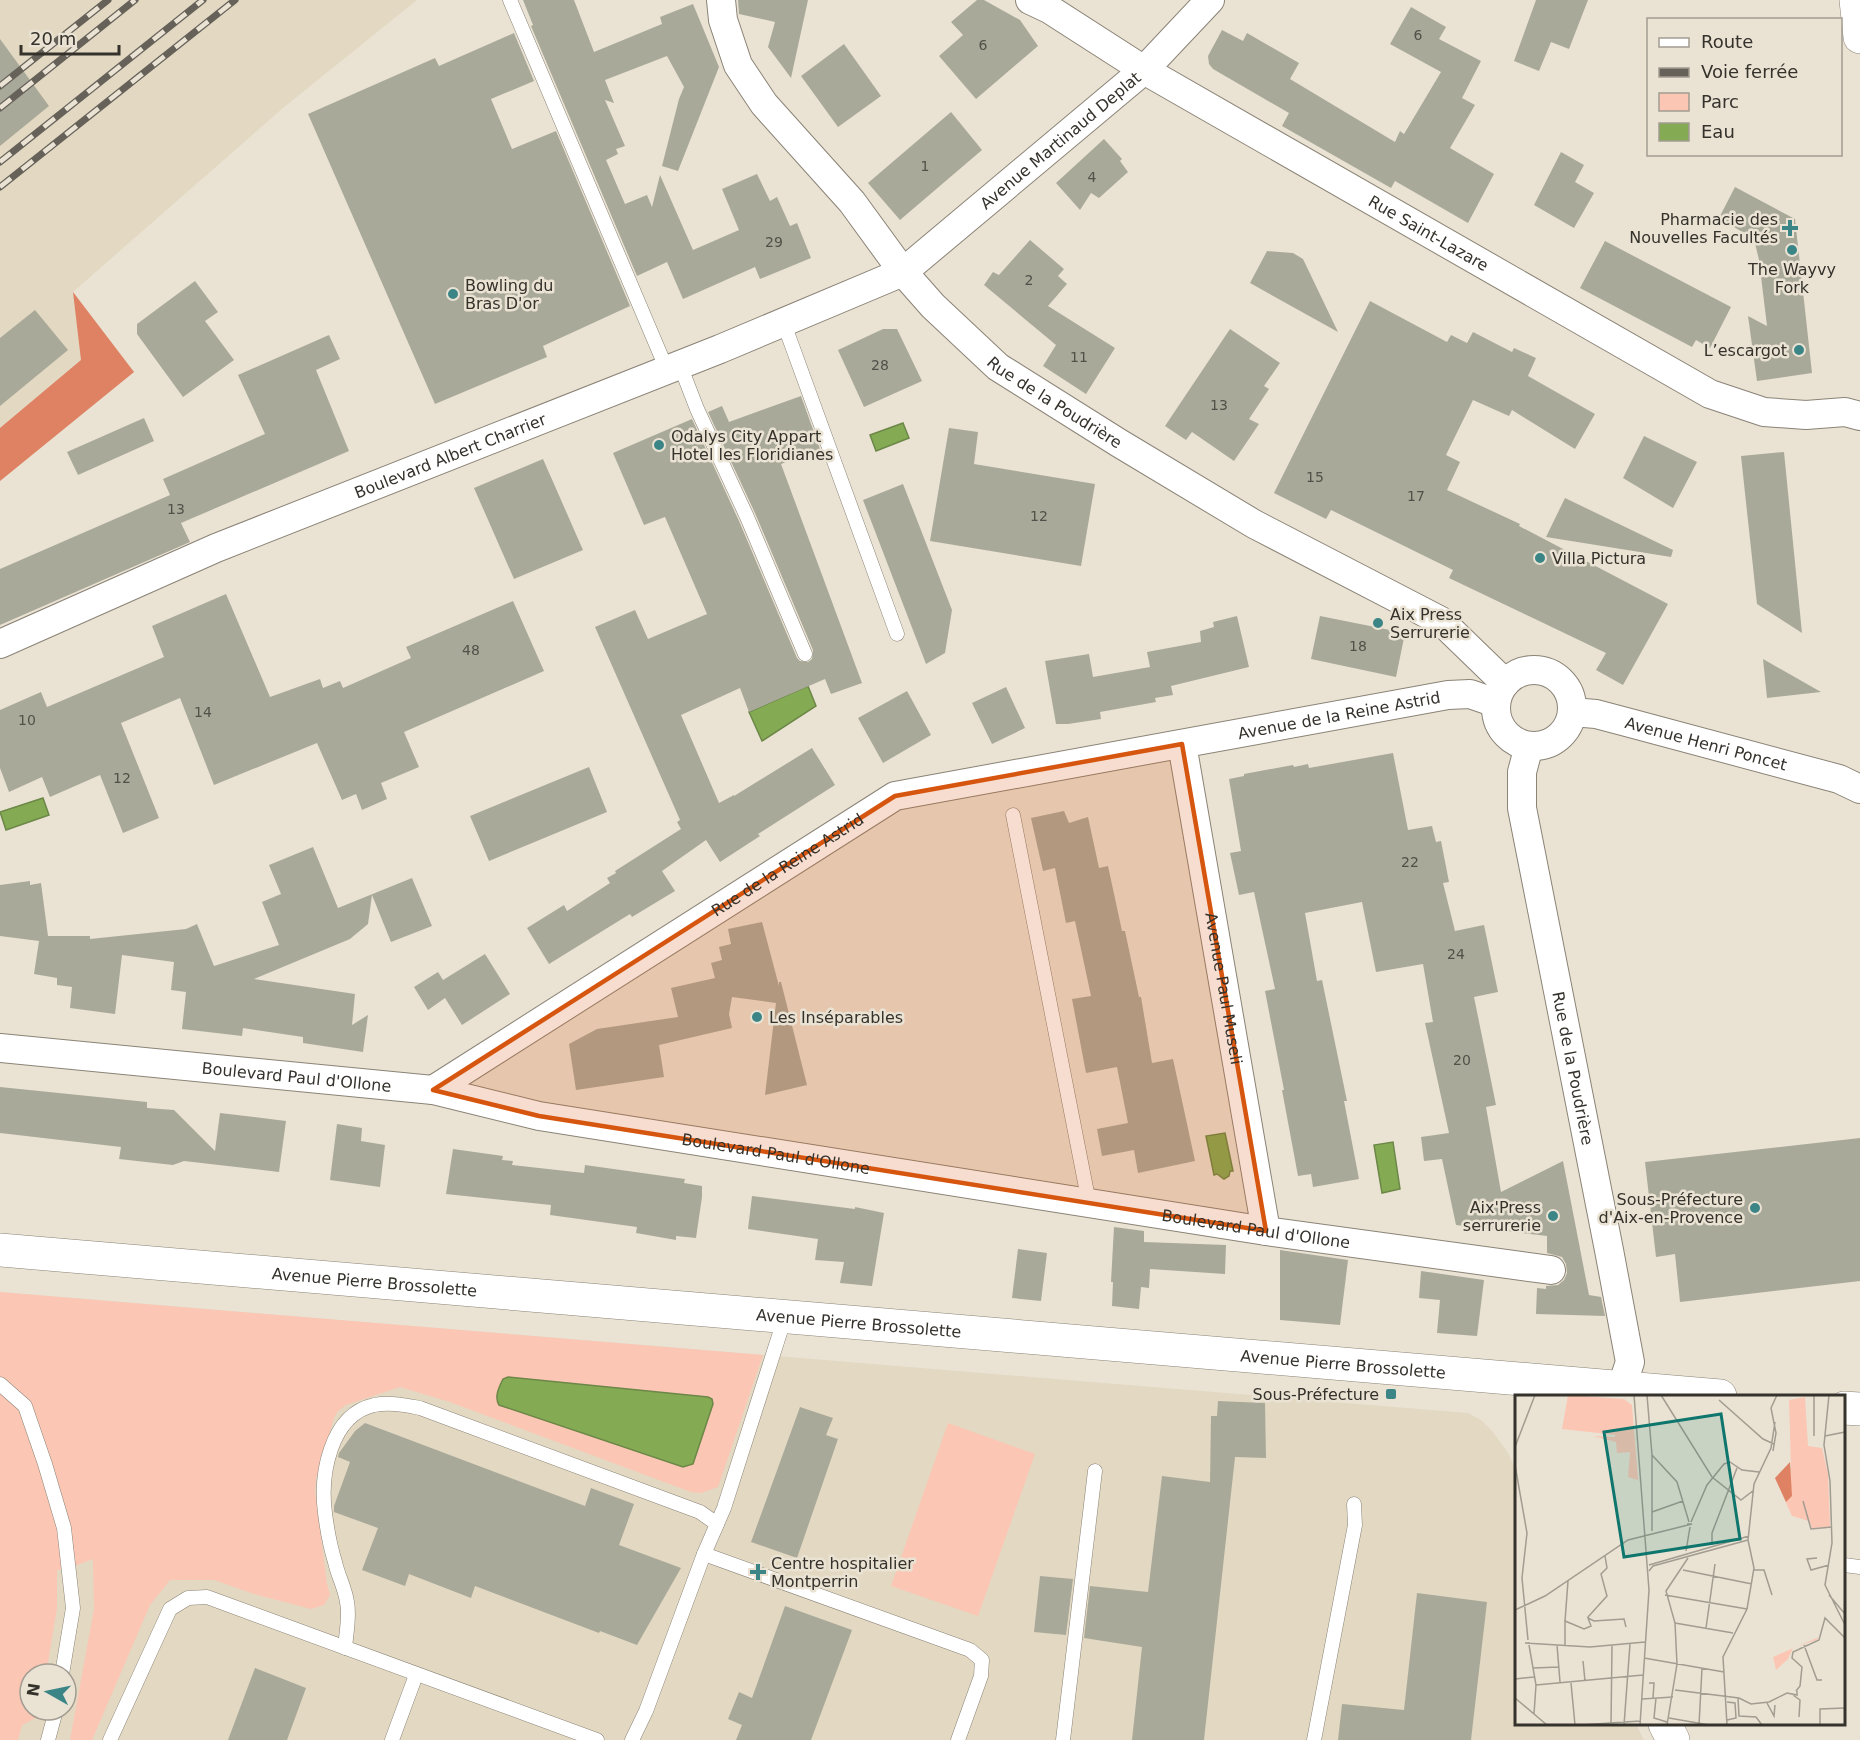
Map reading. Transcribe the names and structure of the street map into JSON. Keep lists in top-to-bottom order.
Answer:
{
  "streets": {
    "main road": ["Avenue Pierre Brossolette"],
    "street": [
      "Avenue Martinaud Deplat",
      "Rue Saint-Lazare",
      "Rue de la Poudrière",
      "Boulevard Albert Charrier",
      "Avenue de la Reine Astrid",
      "Avenue Henri Poncet",
      "Rue de la Reine Astrid",
      "Avenue Paul Museli",
      "Boulevard Paul d'Ollone"
    ]
  },
  "crossings": [
    ["Avenue Martinaud Deplat", "Rue Saint-Lazare"],
    ["Avenue Martinaud Deplat", "Rue de la Poudrière"],
    ["Avenue Martinaud Deplat", "Boulevard Albert Charrier"],
    ["Rue de la Poudrière", "Boulevard Albert Charrier"],
    ["Rue de la Poudrière", "Avenue de la Reine Astrid"],
    ["Rue de la Poudrière", "Avenue Henri Poncet"],
    ["Rue de la Poudrière", "Avenue Pierre Brossolette"],
    ["Avenue de la Reine Astrid", "Avenue Henri Poncet"],
    ["Avenue de la Reine Astrid", "Rue de la Reine Astrid"],
    ["Avenue de la Reine Astrid", "Avenue Paul Museli"],
    ["Rue de la Reine Astrid", "Avenue Paul Museli"],
    ["Rue de la Reine Astrid", "Boulevard Paul d'Ollone"],
    ["Avenue Paul Museli", "Boulevard Paul d'Ollone"]
  ],
  "places": {
    "health": ["Pharmacie des Nouvelles Facultés", "Centre hospitalier Montperrin"],
    "other": [
      "The Wayvy Fork",
      "Bowling du Bras D'or",
      "L’escargot",
      "Odalys City Appart Hotel les Floridianes",
      "Villa Pictura",
      "Aix Press Serrurerie",
      "Les Inséparables",
      "Sous-Préfecture d'Aix-en-Provence",
      "Aix'Press serrurerie"
    ],
    "transit": ["Sous-Préfecture"]
  },
  "house_numbers": [
    "6",
    "6",
    "1",
    "4",
    "29",
    "2",
    "11",
    "28",
    "13",
    "15",
    "17",
    "13",
    "12",
    "18",
    "48",
    "14",
    "10",
    "12",
    "22",
    "24",
    "20"
  ],
  "legend": [
    "Route",
    "Voie ferrée",
    "Parc",
    "Eau"
  ],
  "scale_bar": "20 m",
  "north": "left"
}
